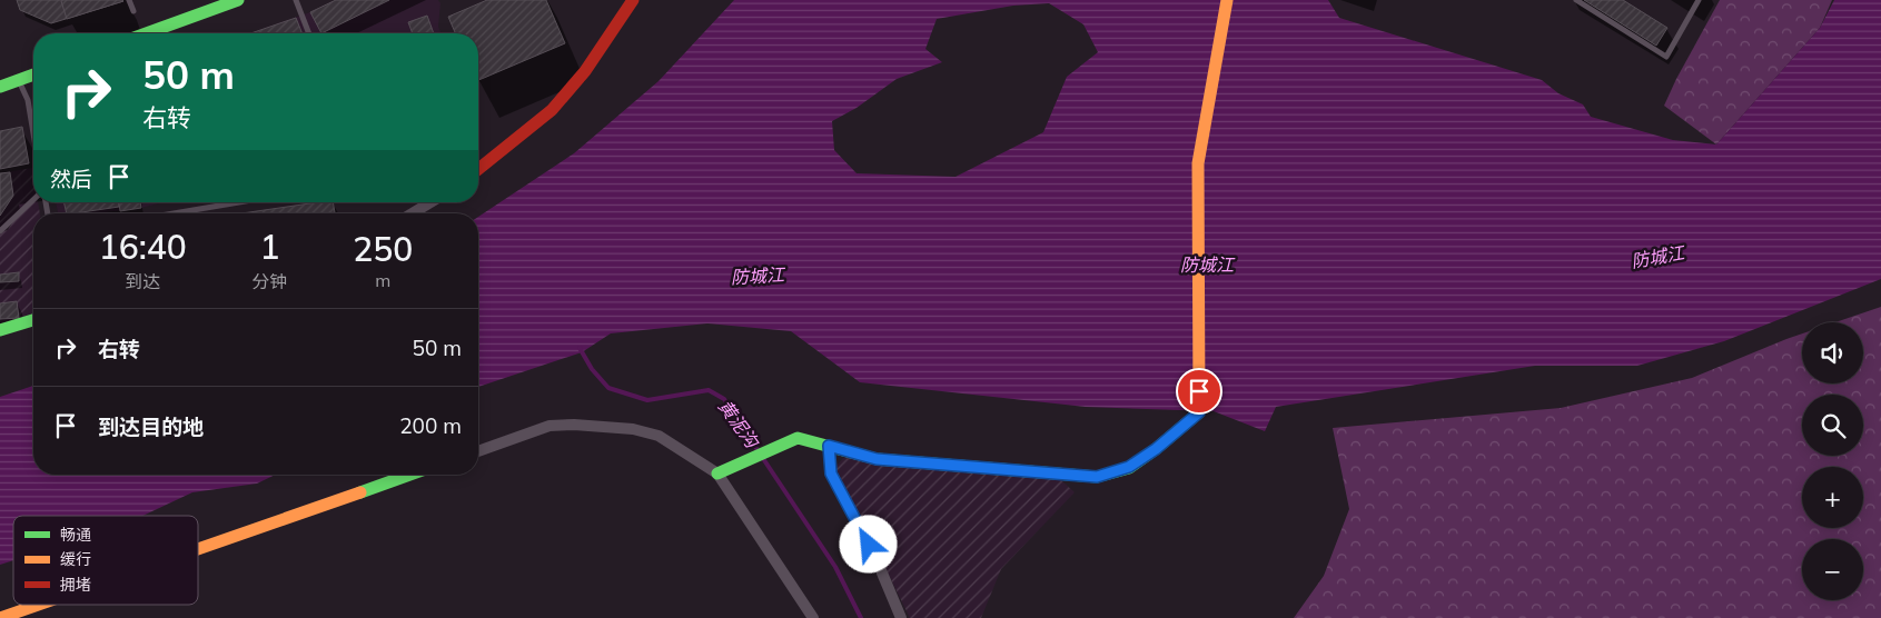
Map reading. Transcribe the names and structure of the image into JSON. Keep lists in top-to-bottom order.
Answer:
{
  "water": ["防城江", "黄泥沟"],
  "legend": ["畅通", "缓行", "拥堵"],
  "page": {
    "turn": ["50 m", "右转"],
    "then": "然后",
    "eta": [
      "16:40",
      "到达",
      "1",
      "分钟",
      "250",
      "m"
    ],
    "list": [
      {
        "name": "右转",
        "value": "50 m"
      },
      {
        "name": "到达目的地",
        "value": "200 m"
      }
    ],
    "map_buttons": ["+", "−"]
  }
}
